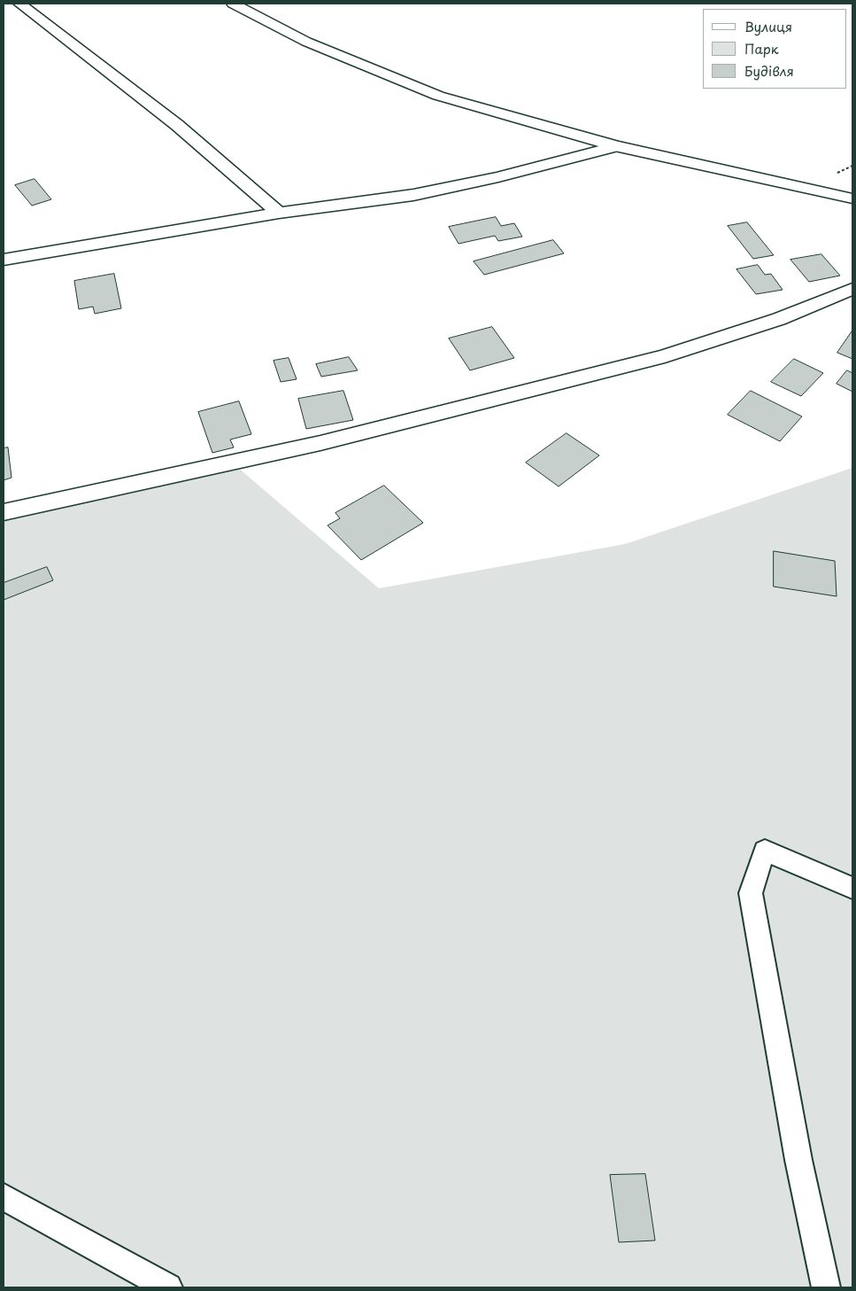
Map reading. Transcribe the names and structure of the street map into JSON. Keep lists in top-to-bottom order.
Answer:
{
  "legend": ["Вулиця", "Парк", "Будівля"]
}
